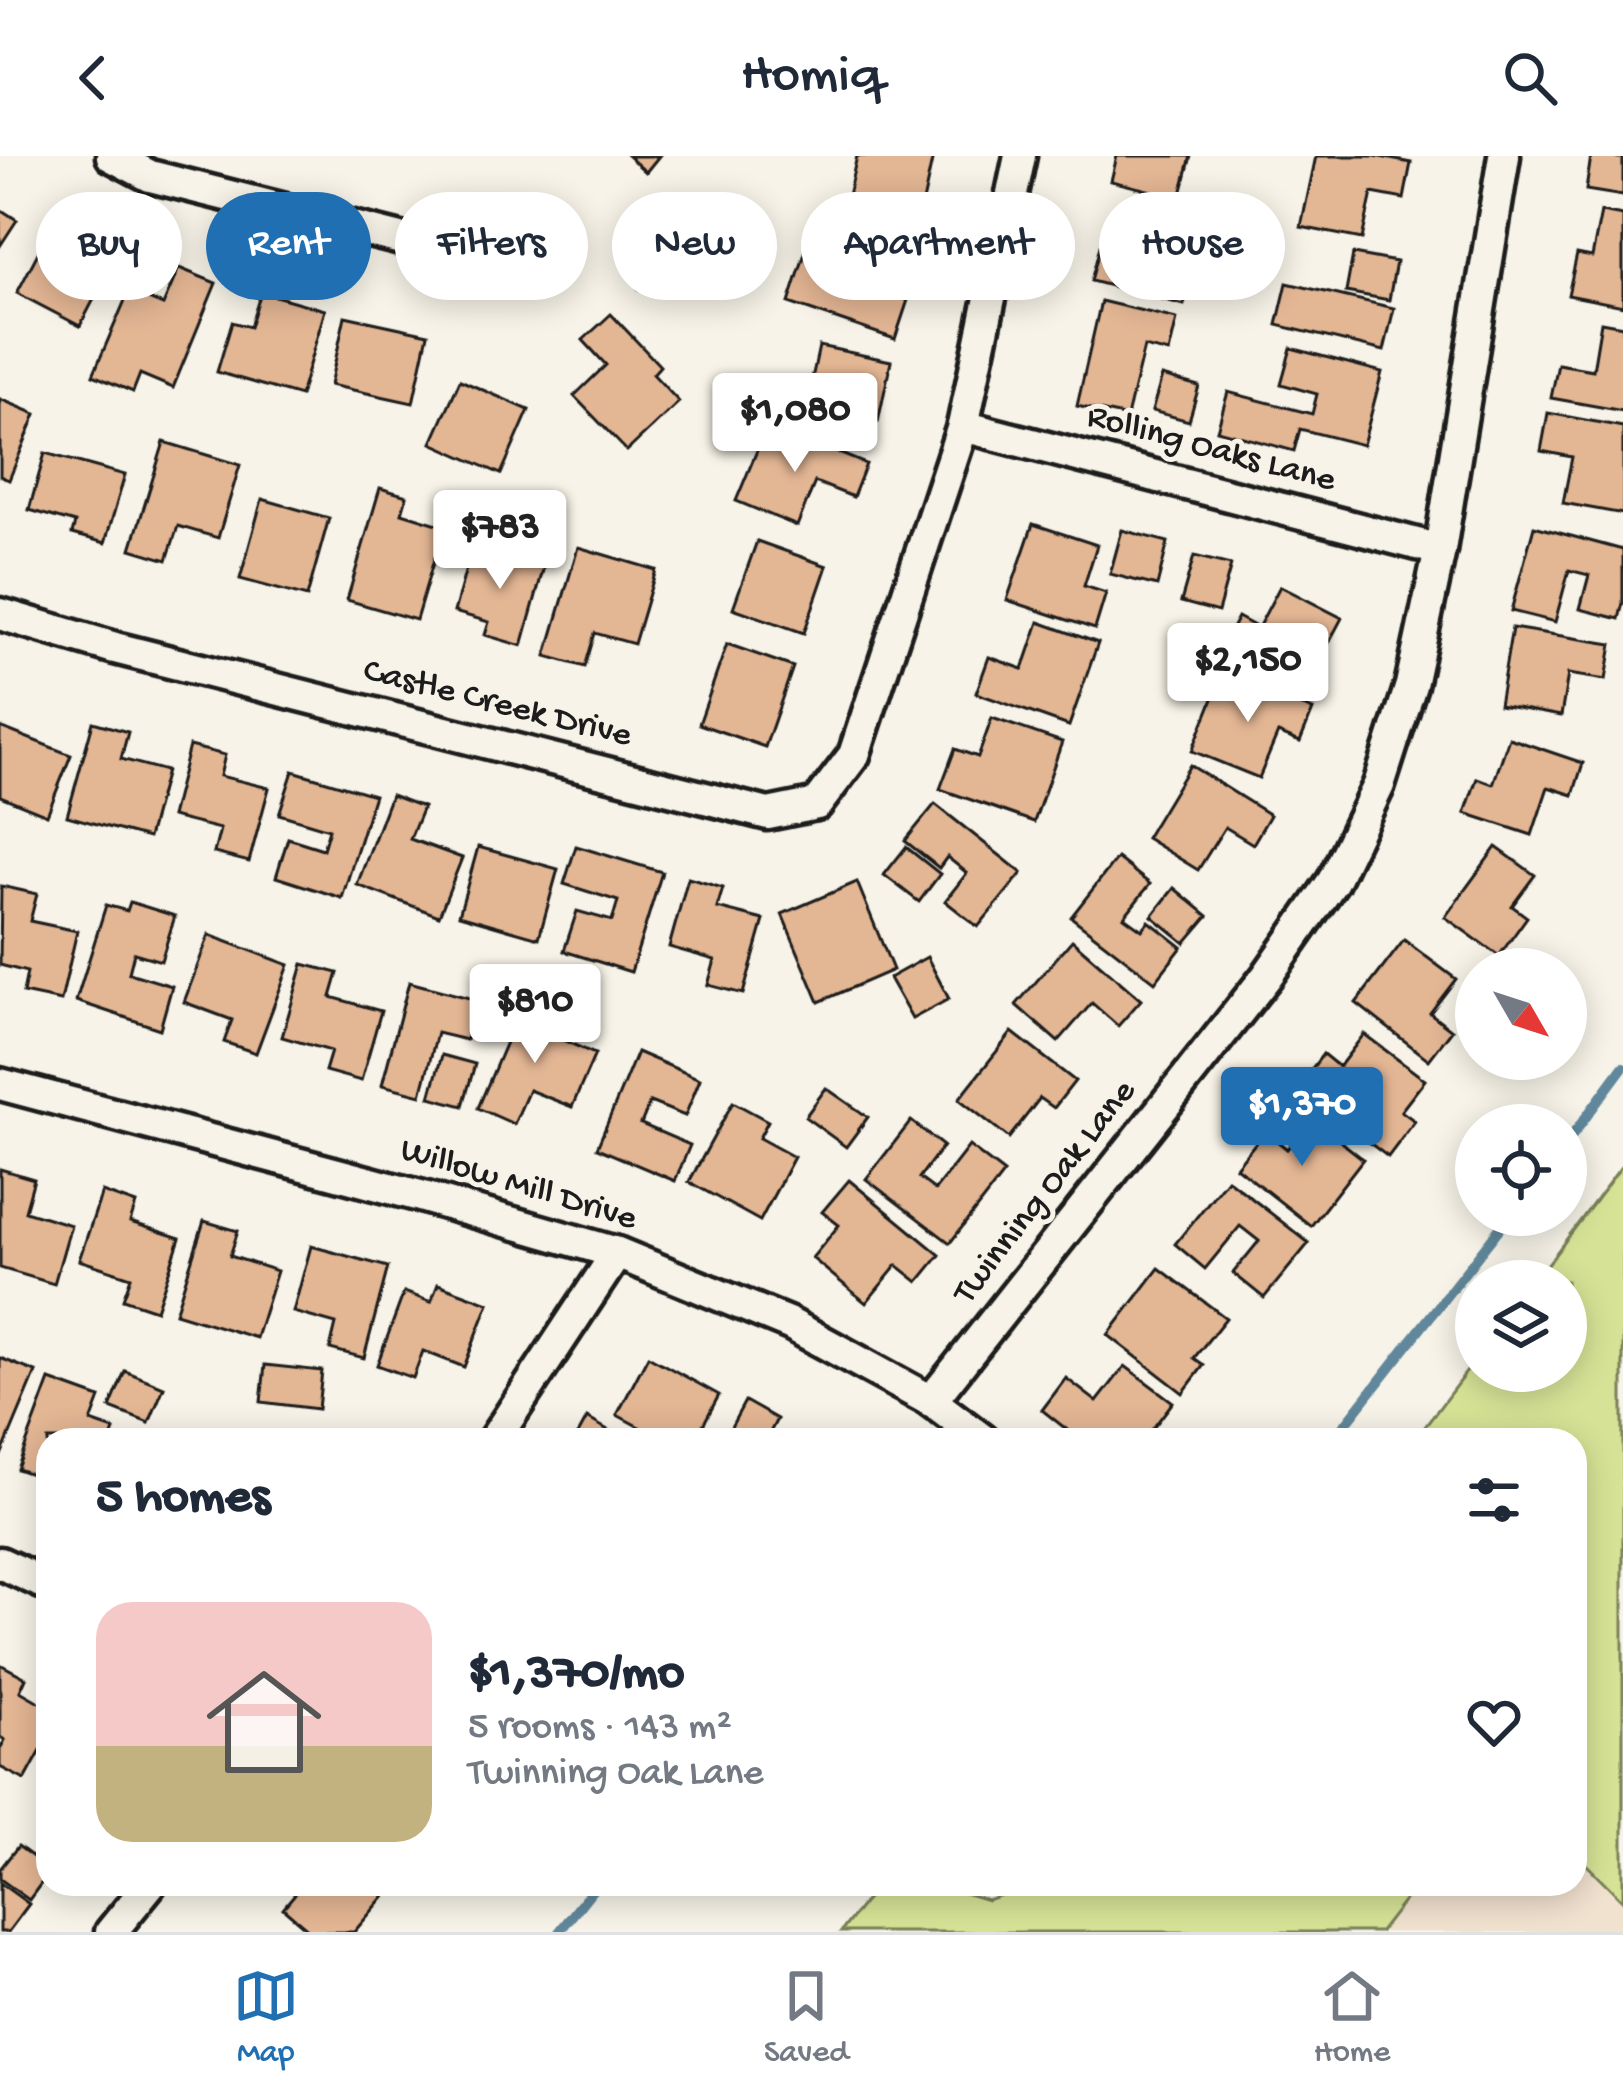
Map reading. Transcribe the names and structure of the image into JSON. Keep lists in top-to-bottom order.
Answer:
{
  "streets": {
    "street": [
      "Rolling Oaks Lane",
      "Castle Creek Drive",
      "Willow Mill Drive",
      "Twinning Oak Lane"
    ]
  },
  "crossings": [
    ["Rolling Oaks Lane", "Castle Creek Drive"],
    ["Rolling Oaks Lane", "Twinning Oak Lane"],
    ["Willow Mill Drive", "Twinning Oak Lane"]
  ],
  "north": "bottom right",
  "page": {
    "header": "Homiq",
    "chip": [
      "Buy",
      "Rent",
      "Filters",
      "New",
      "Apartment",
      "House"
    ],
    "price": [
      "$1,080",
      "$783",
      "$2,150",
      "$810",
      "$1,370"
    ],
    "heading": "5 homes",
    "list": [
      {
        "name": "$1,370/mo",
        "note": "5 rooms · 143 m² · Twinning Oak Lane"
      }
    ],
    "tabs": ["Map", "Saved", "Home"]
  }
}
